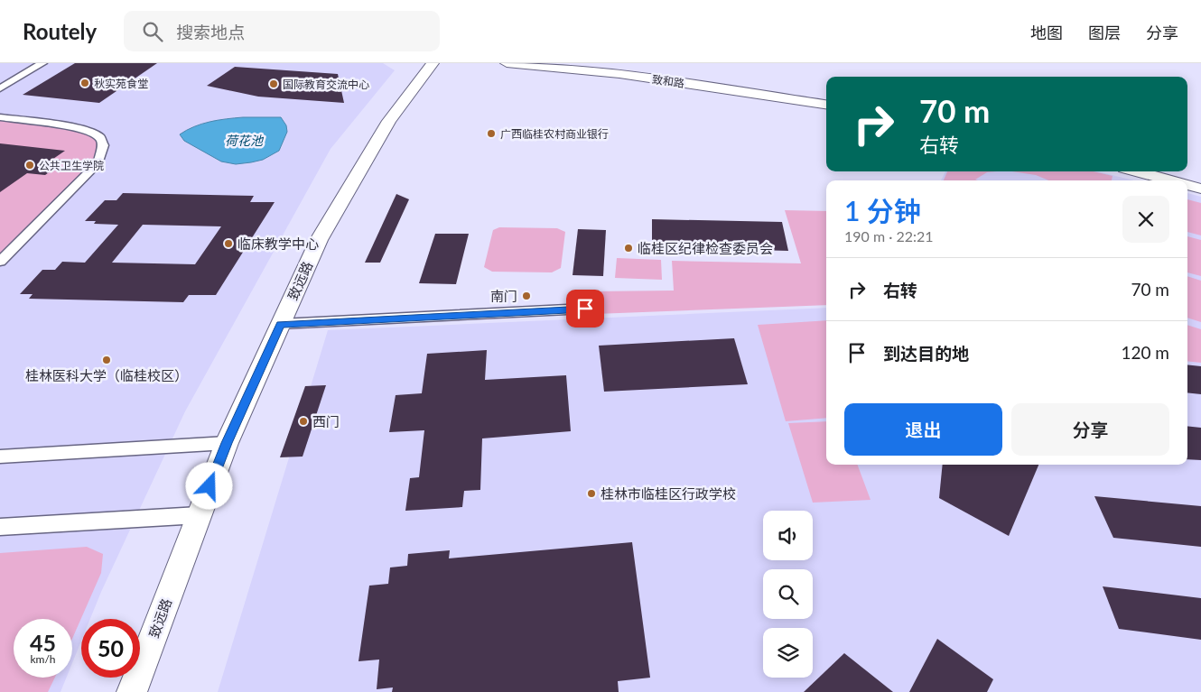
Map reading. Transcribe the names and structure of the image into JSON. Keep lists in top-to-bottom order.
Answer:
{
  "streets": {
    "main road": ["致和路", "致远路"]
  },
  "water": ["荷花池"],
  "places": [
    "秋实苑食堂",
    "国际教育交流中心",
    "广西临桂农村商业银行",
    "公共卫生学院",
    "临床教学中心",
    "临桂区纪律检查委员会",
    "南门",
    "桂林医科大学（临桂校区）",
    "西门",
    "桂林市临桂区行政学校"
  ],
  "page": {
    "header": "Routely",
    "search": "搜索地点",
    "nav": ["地图", "图层", "分享"],
    "turn": ["70 m", "右转"],
    "heading": ["1 分钟", "190 m · 22:21"],
    "list": [
      {
        "name": "右转",
        "value": "70 m"
      },
      {
        "name": "到达目的地",
        "value": "120 m"
      }
    ],
    "buttons": ["退出", "分享"],
    "speed": "45 km/h",
    "limit": "50"
  }
}
